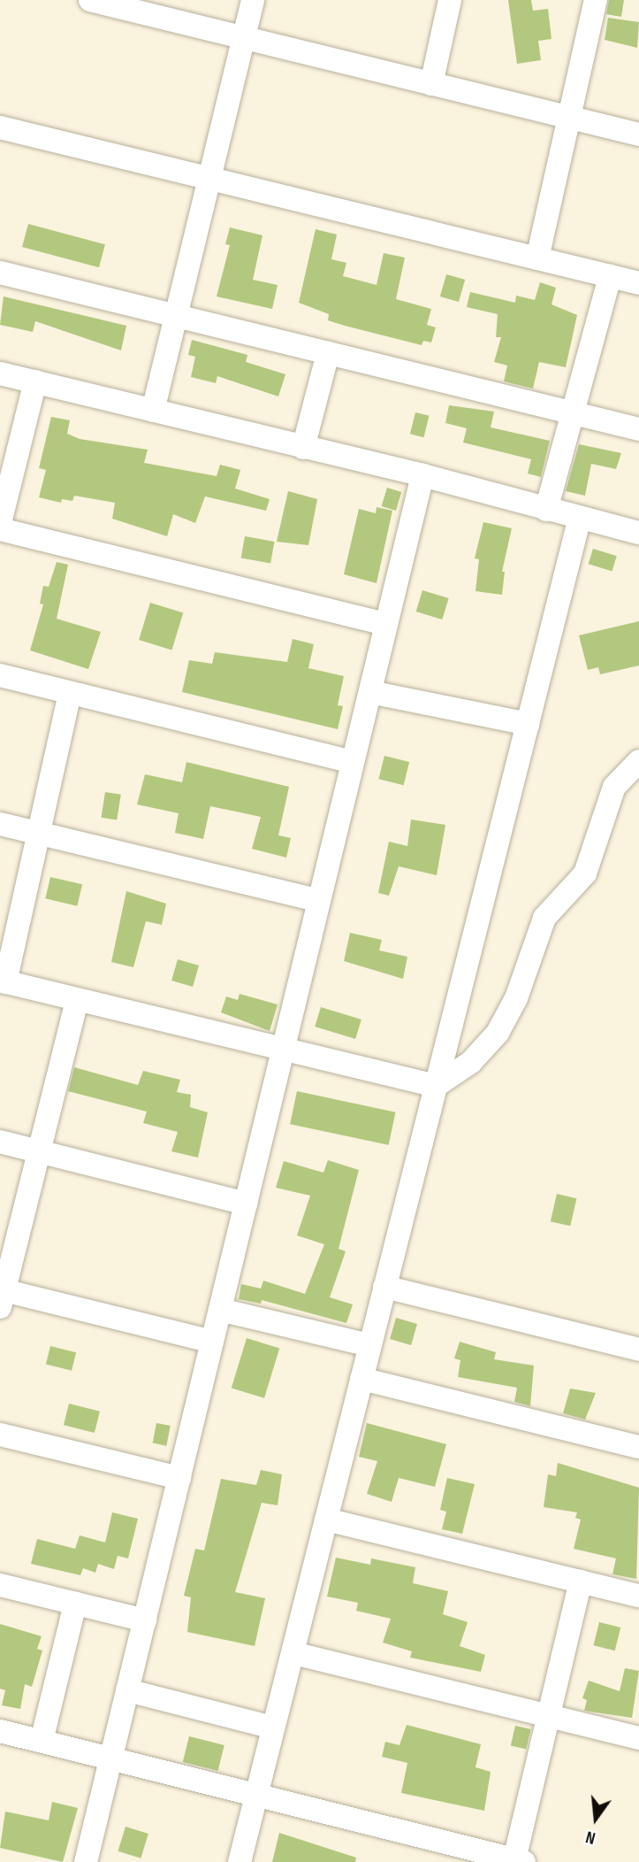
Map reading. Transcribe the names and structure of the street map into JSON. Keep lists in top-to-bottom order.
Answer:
{
  "north": "bottom"
}
